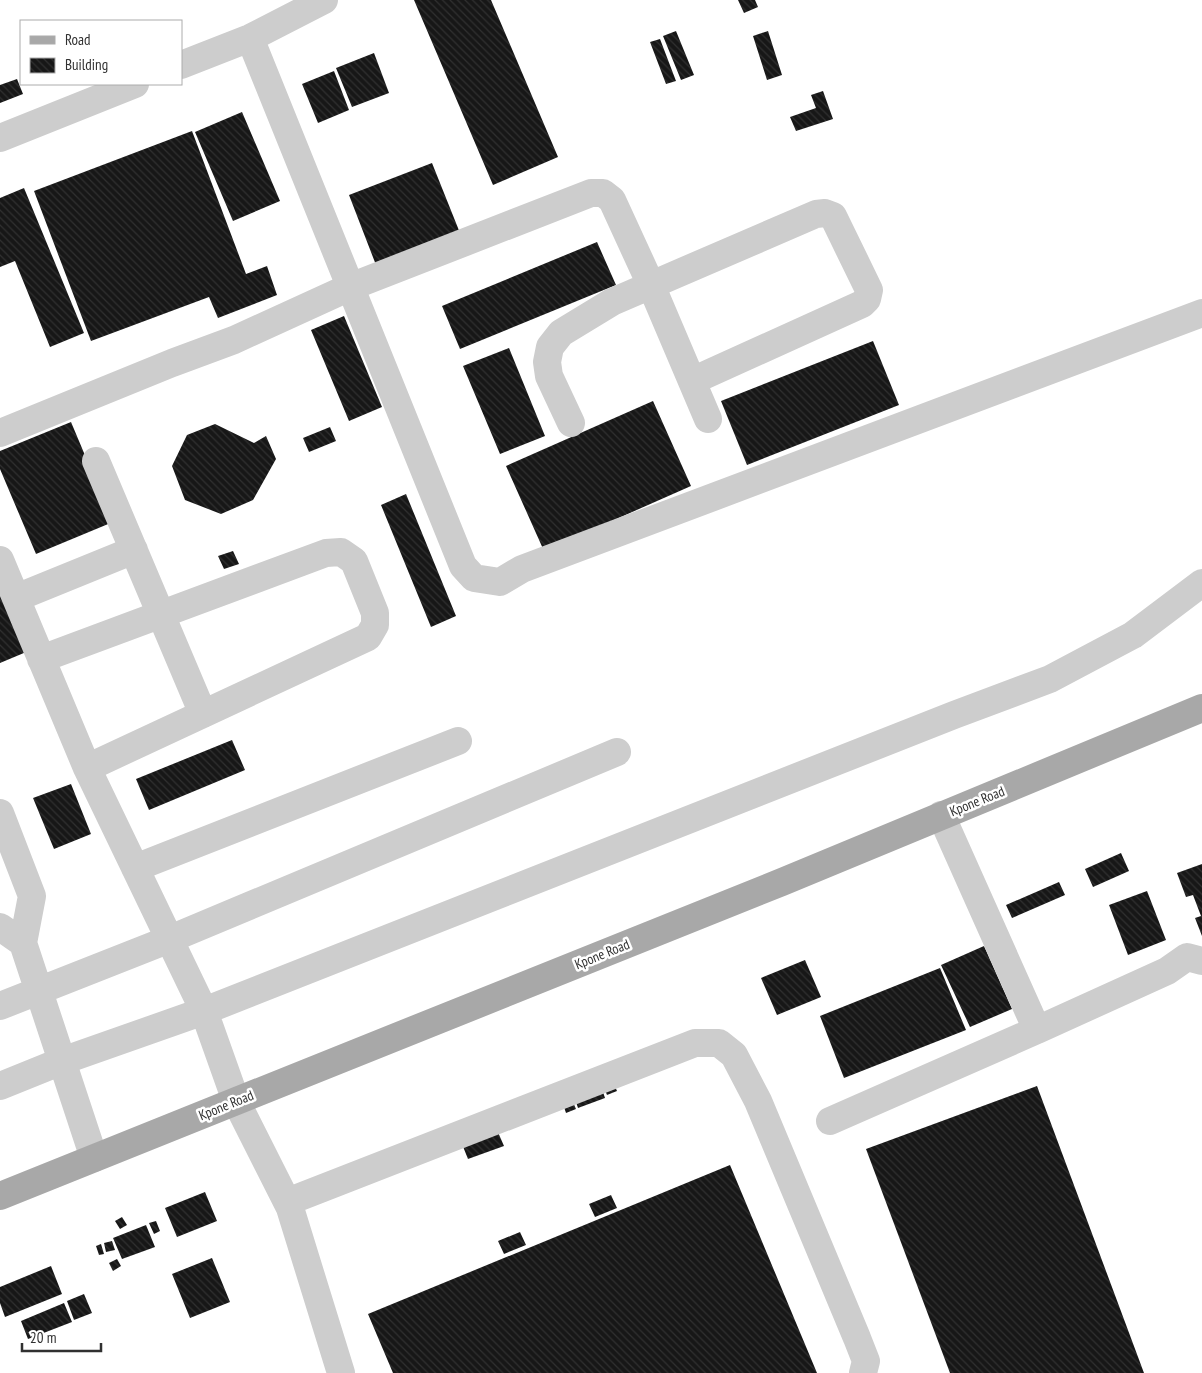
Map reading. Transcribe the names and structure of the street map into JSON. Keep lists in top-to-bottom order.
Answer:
{
  "streets": {
    "main road": ["Kpone Road"]
  },
  "legend": ["Road", "Building"],
  "scale_bar": "20 m"
}
